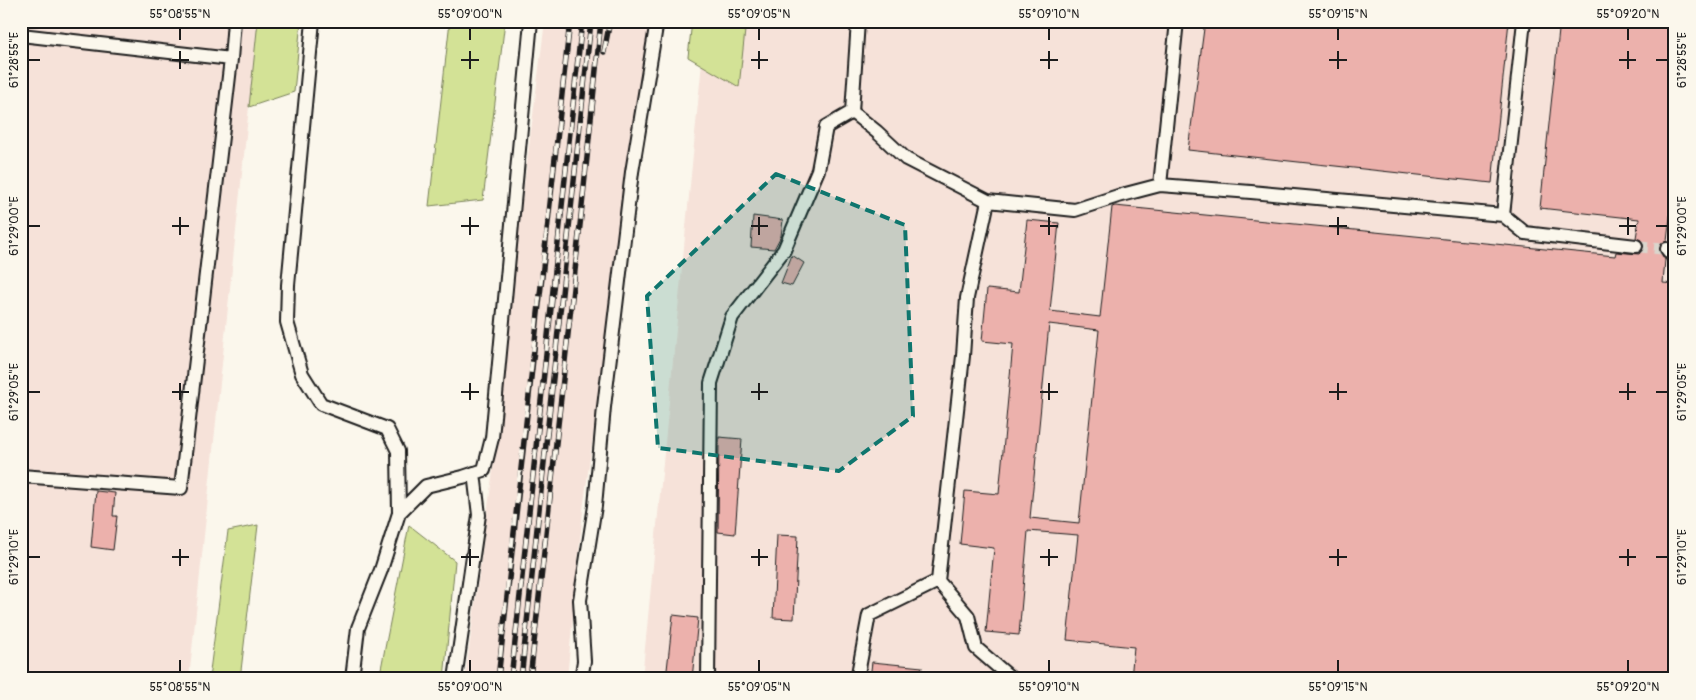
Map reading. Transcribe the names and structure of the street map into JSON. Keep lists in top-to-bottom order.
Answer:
{
  "coordinates": [
    "55°08'55\"N",
    "55°09'00\"N",
    "55°09'05\"N",
    "55°09'10\"N",
    "55°09'15\"N",
    "55°09'20\"N",
    "61°28'55\"E",
    "61°29'00\"E",
    "61°29'05\"E",
    "61°29'10\"E"
  ]
}
